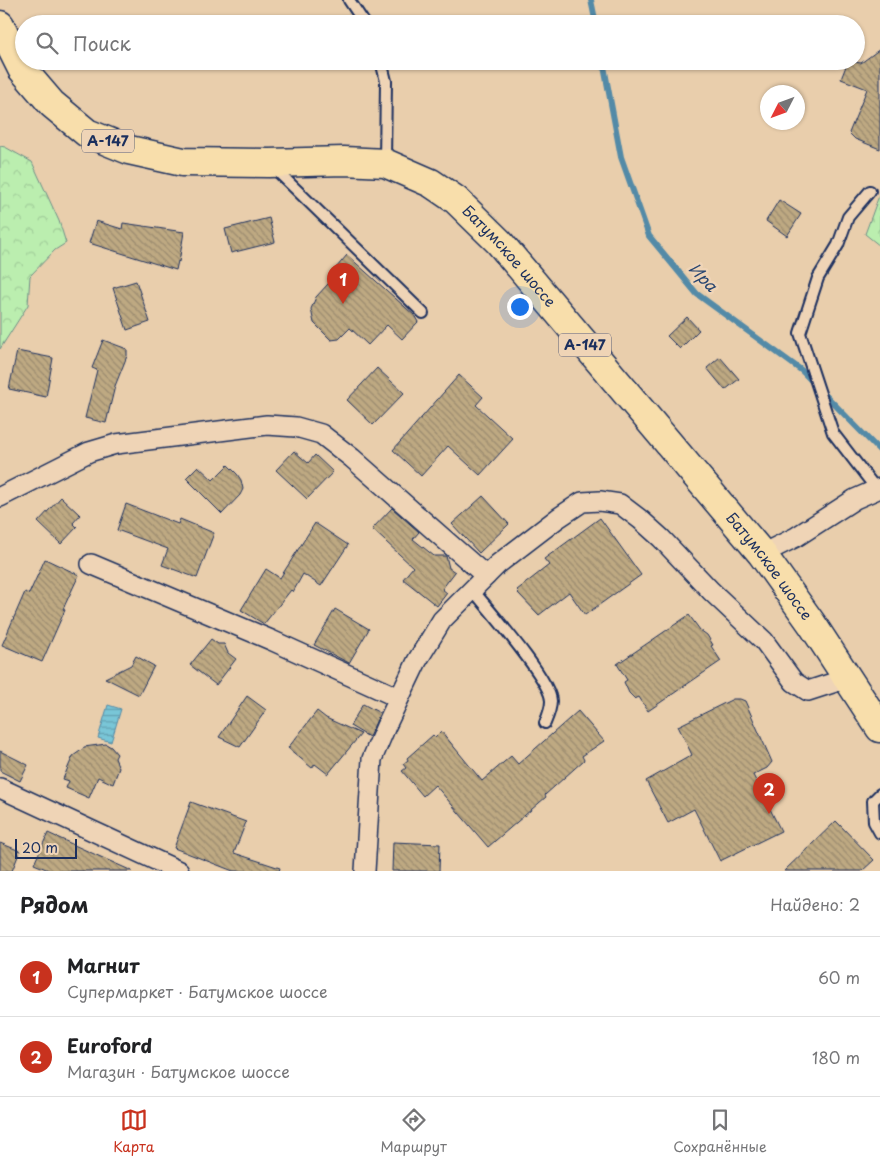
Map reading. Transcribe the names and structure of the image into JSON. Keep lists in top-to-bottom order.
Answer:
{
  "streets": {
    "highway": ["А-147", "Батумское шоссе"]
  },
  "water": ["Ира"],
  "scale_bar": "20 m",
  "north": "bottom left",
  "page": {
    "search": "Поиск",
    "pins": ["1", "2"],
    "scale": "20 m",
    "heading": ["Рядом", "Найдено: 2"],
    "list": [
      {
        "mark": "1",
        "name": "Магнит",
        "note": "Супермаркет · Батумское шоссе",
        "value": "60 m"
      },
      {
        "mark": "2",
        "name": "Euroford",
        "note": "Магазин · Батумское шоссе",
        "value": "180 m"
      }
    ],
    "nav": ["Карта", "Маршрут", "Сохранённые"]
  }
}
